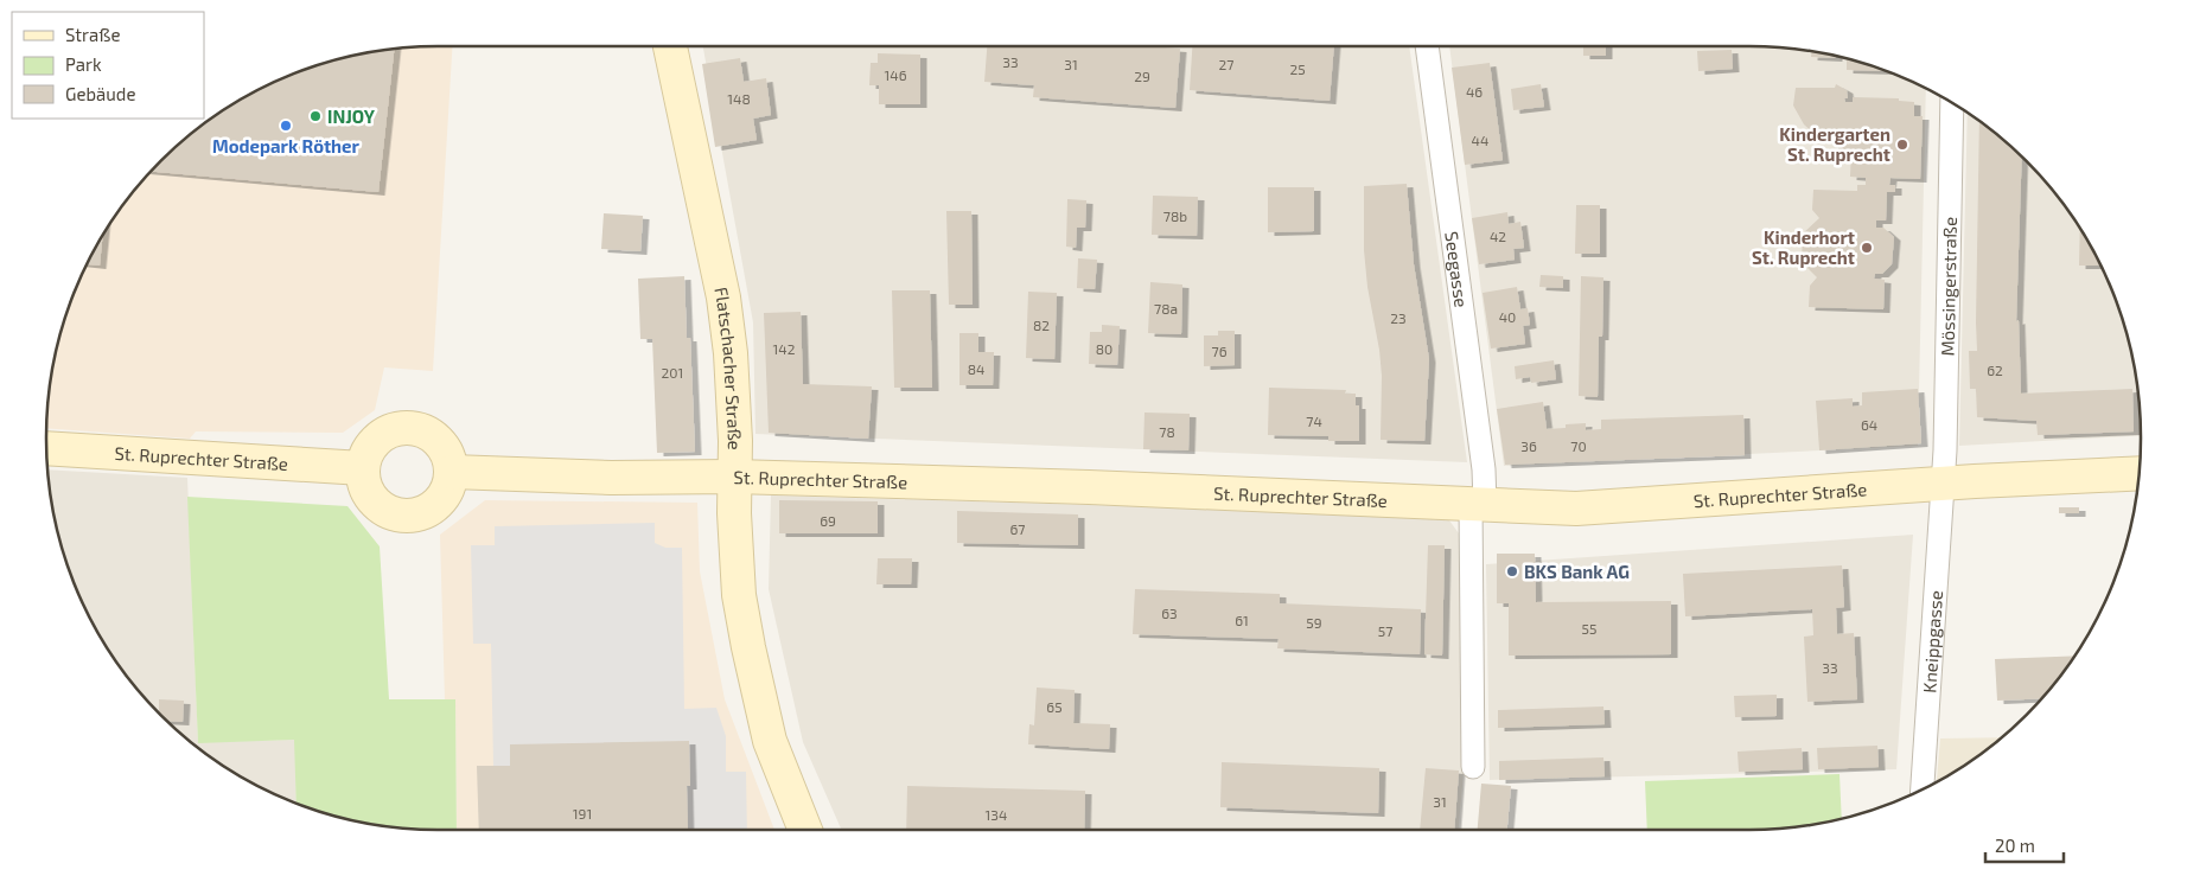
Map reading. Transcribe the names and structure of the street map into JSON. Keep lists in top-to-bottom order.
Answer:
{
  "streets": {
    "street": [
      "Seegasse",
      "Mössingerstraße",
      "Flatschacher Straße",
      "St. Ruprechter Straße",
      "Kneippgasse"
    ]
  },
  "crossings": [
    ["Seegasse", "St. Ruprechter Straße"],
    ["Mössingerstraße", "St. Ruprechter Straße"],
    ["Mössingerstraße", "Kneippgasse"],
    ["Flatschacher Straße", "St. Ruprechter Straße"],
    ["St. Ruprechter Straße", "Kneippgasse"]
  ],
  "places": [
    "INJOY",
    "Modepark Röther",
    "Kindergarten St. Ruprecht",
    "Kinderhort St. Ruprecht",
    "BKS Bank AG"
  ],
  "house_numbers": [
    "33",
    "31",
    "27",
    "25",
    "146",
    "29",
    "46",
    "148",
    "44",
    "78b",
    "42",
    "78a",
    "40",
    "23",
    "82",
    "142",
    "80",
    "76",
    "84",
    "62",
    "201",
    "74",
    "64",
    "78",
    "36",
    "70",
    "69",
    "67",
    "63",
    "61",
    "59",
    "55",
    "57",
    "33",
    "65",
    "31",
    "191",
    "134"
  ],
  "legend": ["Straße", "Park", "Gebäude"],
  "scale_bar": "20 m"
}
